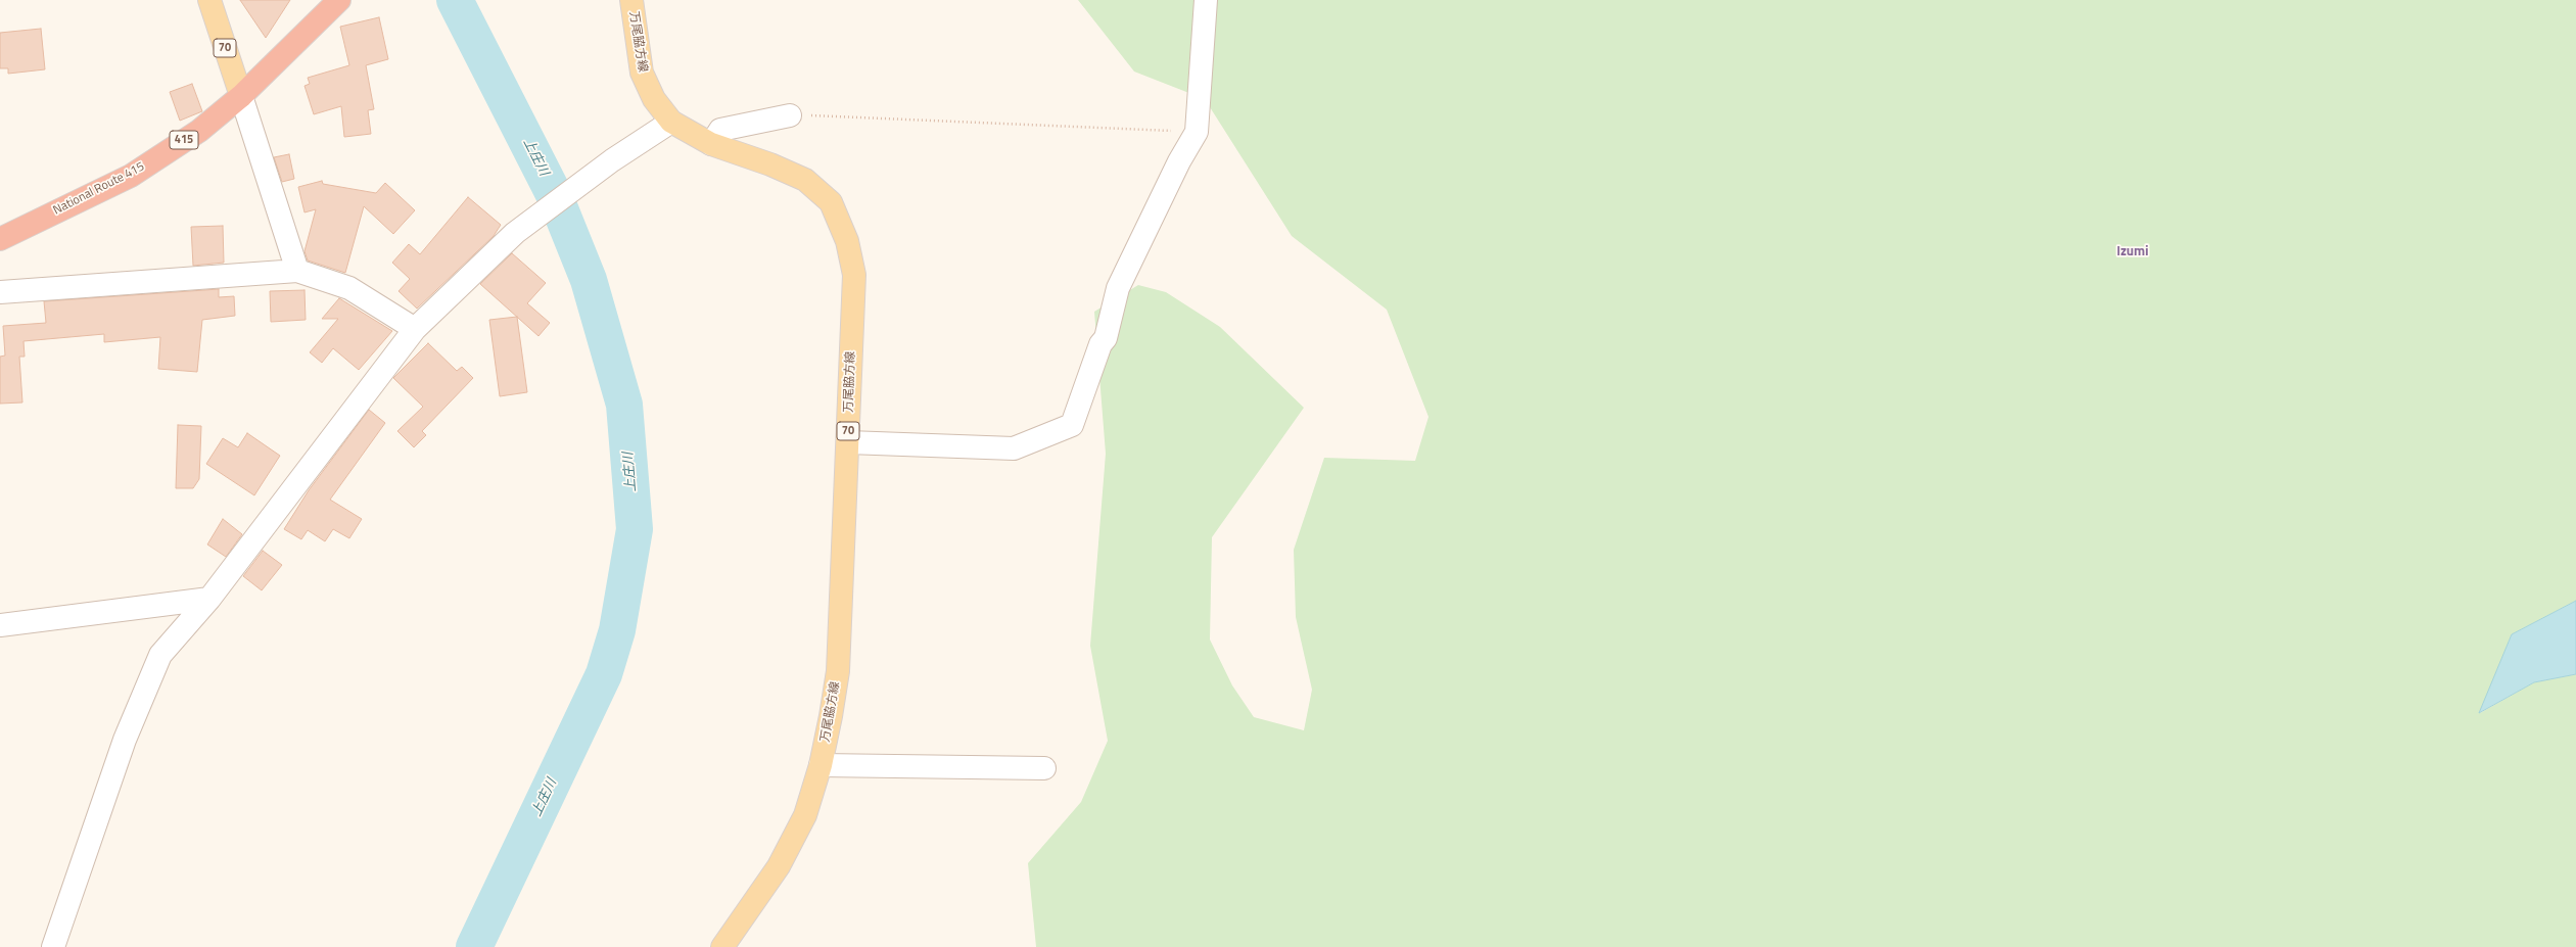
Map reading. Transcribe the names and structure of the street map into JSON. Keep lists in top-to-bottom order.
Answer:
{
  "streets": {
    "highway": ["415", "National Route 415"],
    "main road": ["万尾脇方線", "70"]
  },
  "crossings": [
    ["70", "National Route 415"]
  ],
  "districts": ["Izumi"],
  "water": ["上庄川"]
}
